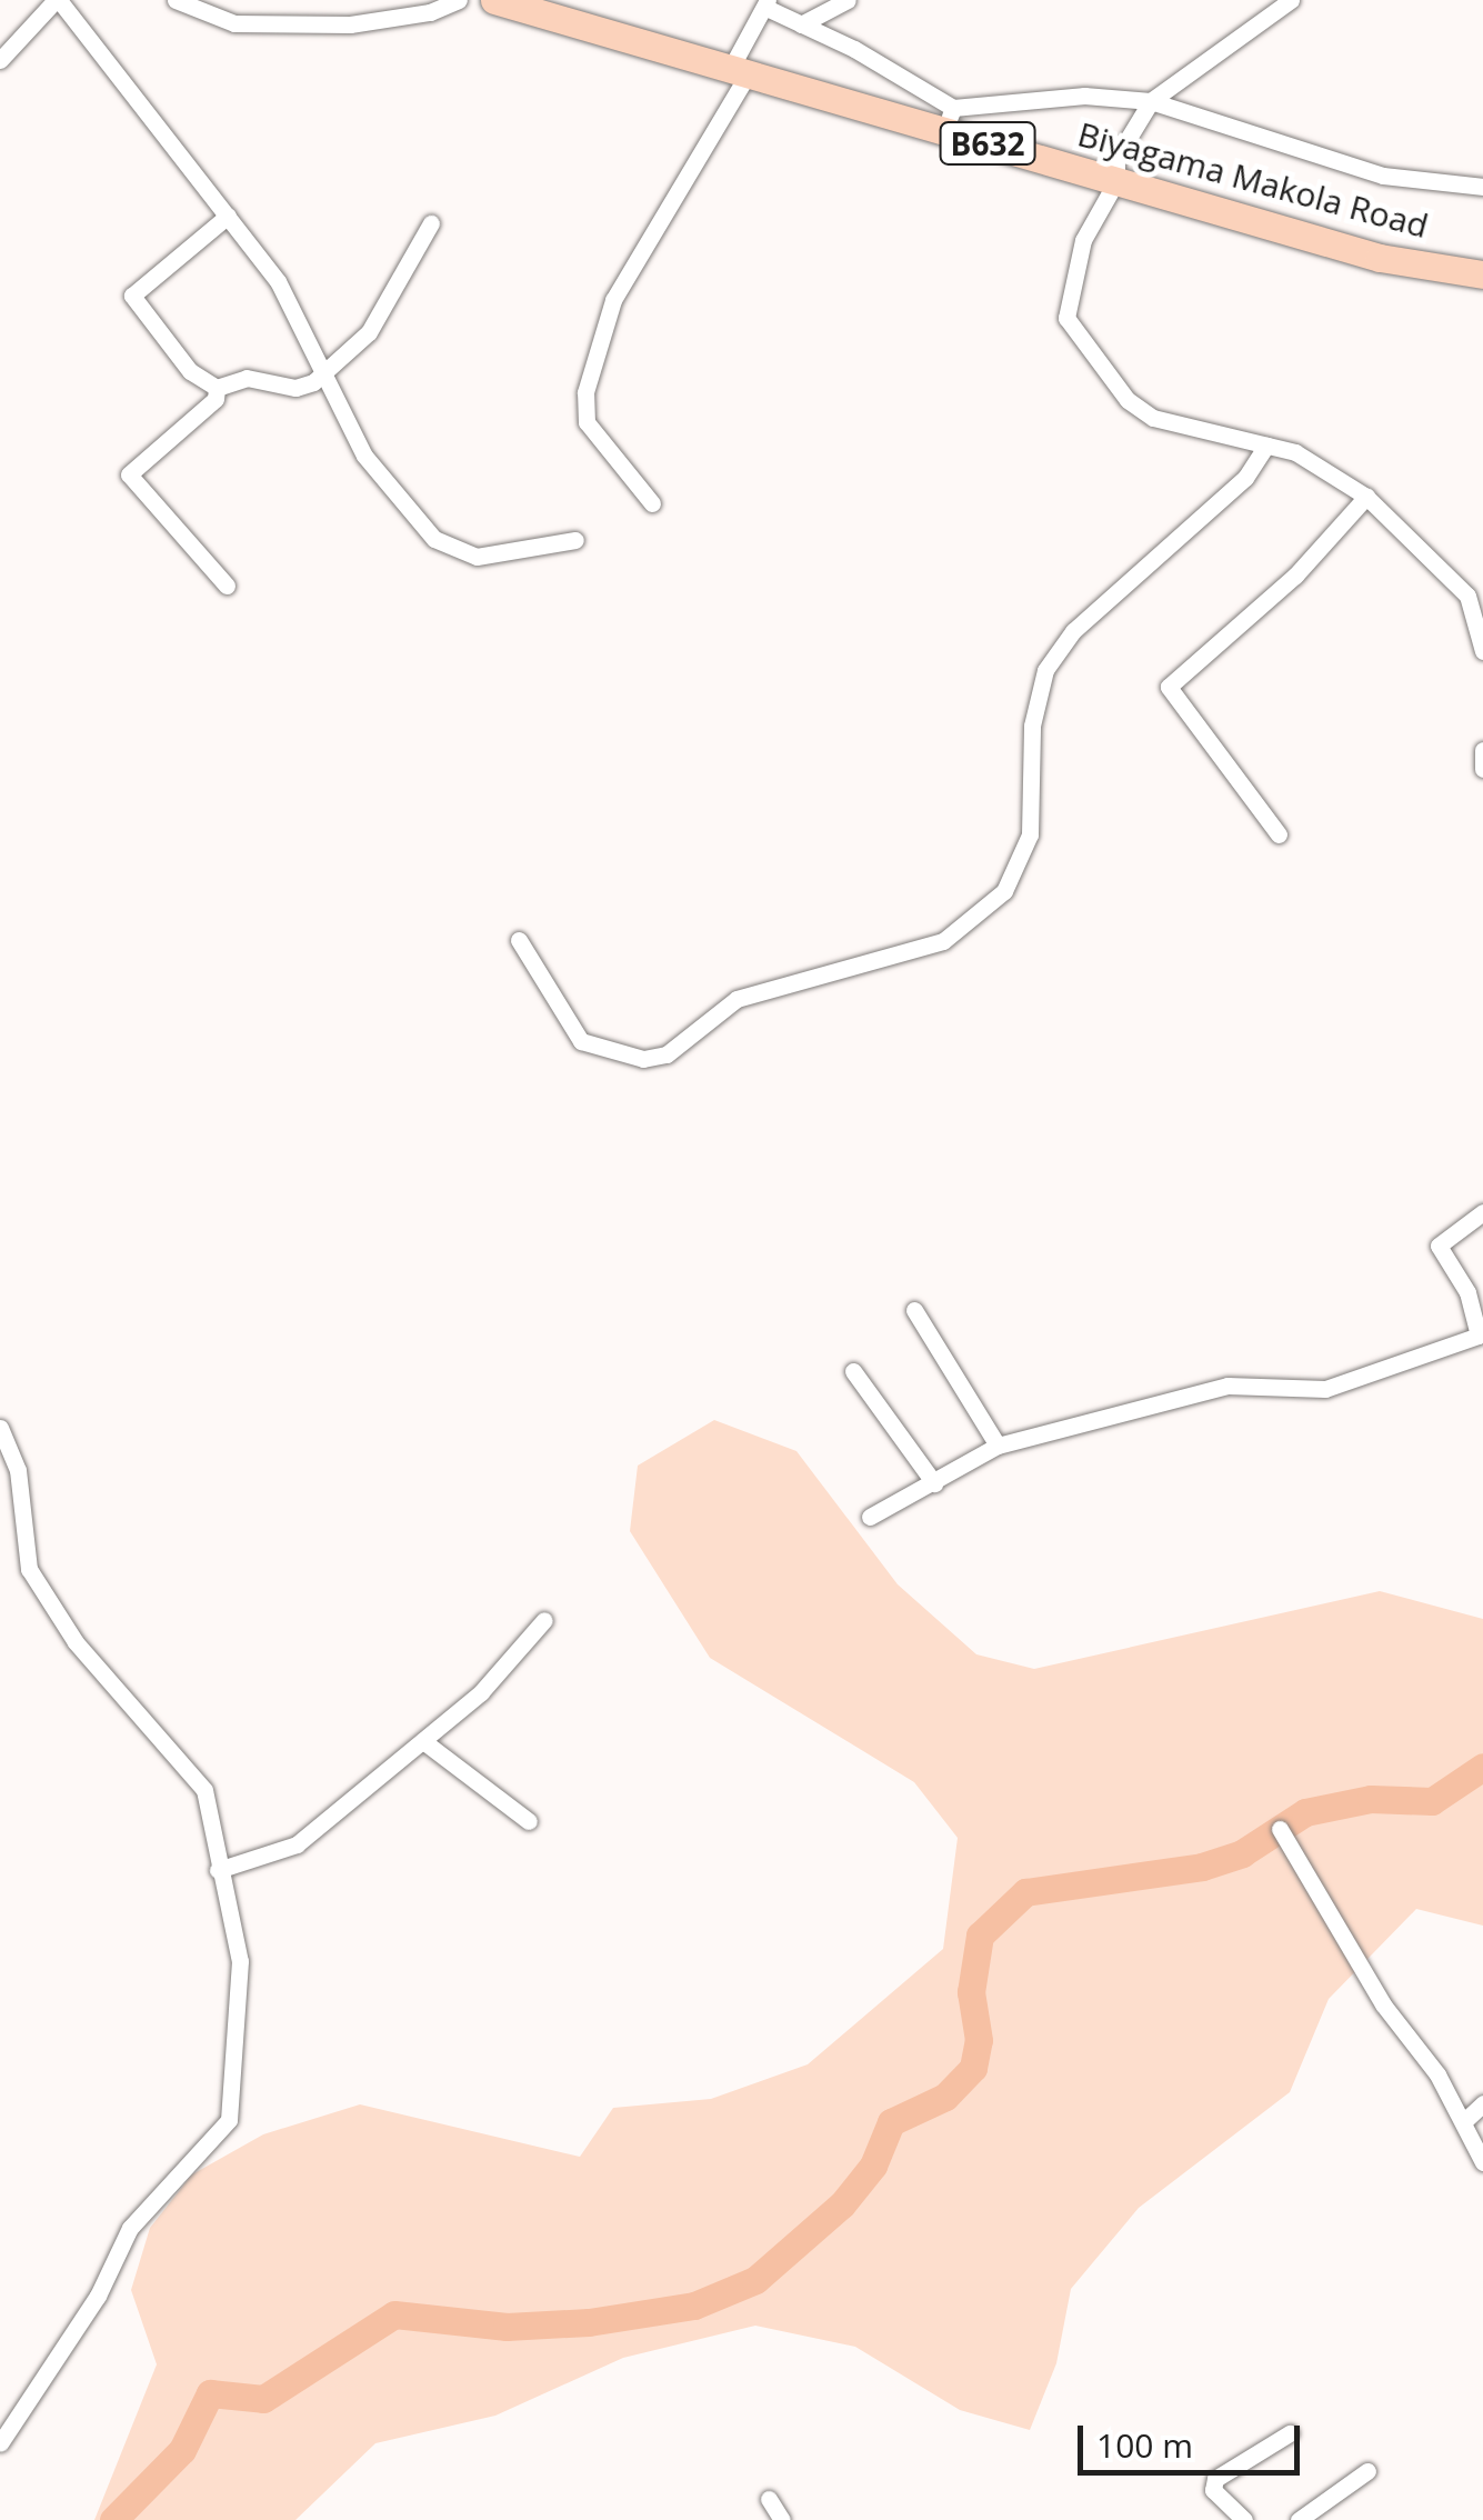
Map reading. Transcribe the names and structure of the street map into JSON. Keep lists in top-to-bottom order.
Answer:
{
  "streets": {
    "main road": ["B632", "Biyagama Makola Road"]
  },
  "scale_bar": "100 m"
}
